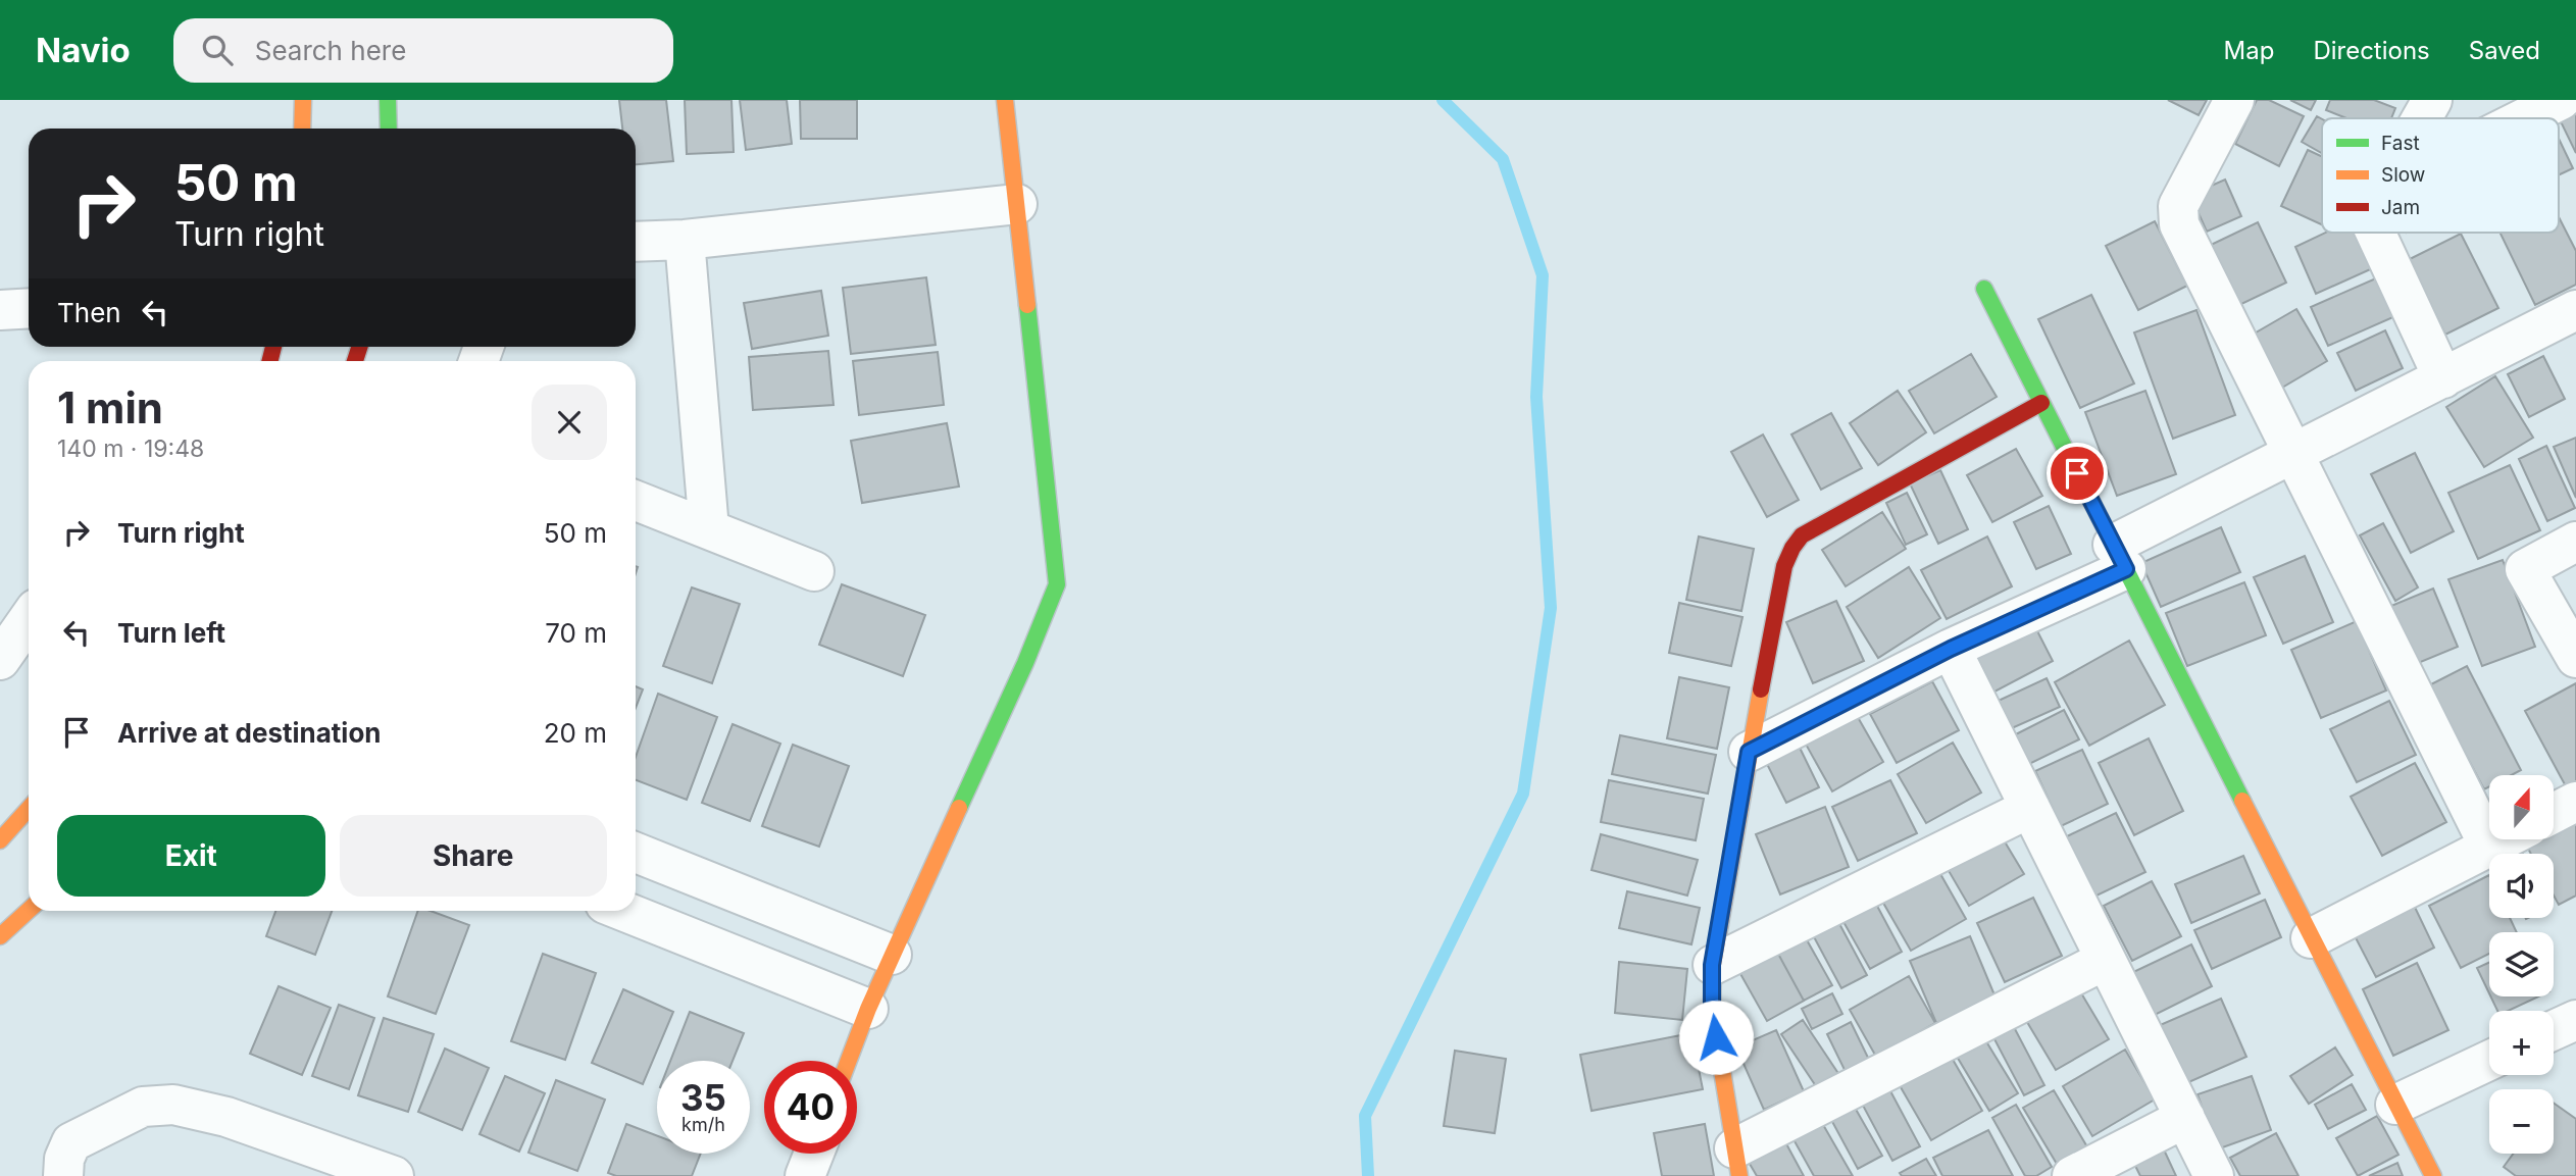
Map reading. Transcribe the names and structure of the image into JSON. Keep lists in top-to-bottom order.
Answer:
{
  "legend": ["Fast", "Slow", "Jam"],
  "north": "top",
  "page": {
    "header": "Navio",
    "search": "Search here",
    "nav": ["Map", "Directions", "Saved"],
    "turn": ["50 m", "Turn right"],
    "then": "Then",
    "heading": ["1 min", "140 m · 19:48"],
    "list": [
      {
        "name": "Turn right",
        "value": "50 m"
      },
      {
        "name": "Turn left",
        "value": "70 m"
      },
      {
        "name": "Arrive at destination",
        "value": "20 m"
      }
    ],
    "map_buttons": ["+", "−"],
    "buttons": ["Exit", "Share"],
    "speed": "35 km/h",
    "limit": "40"
  }
}
